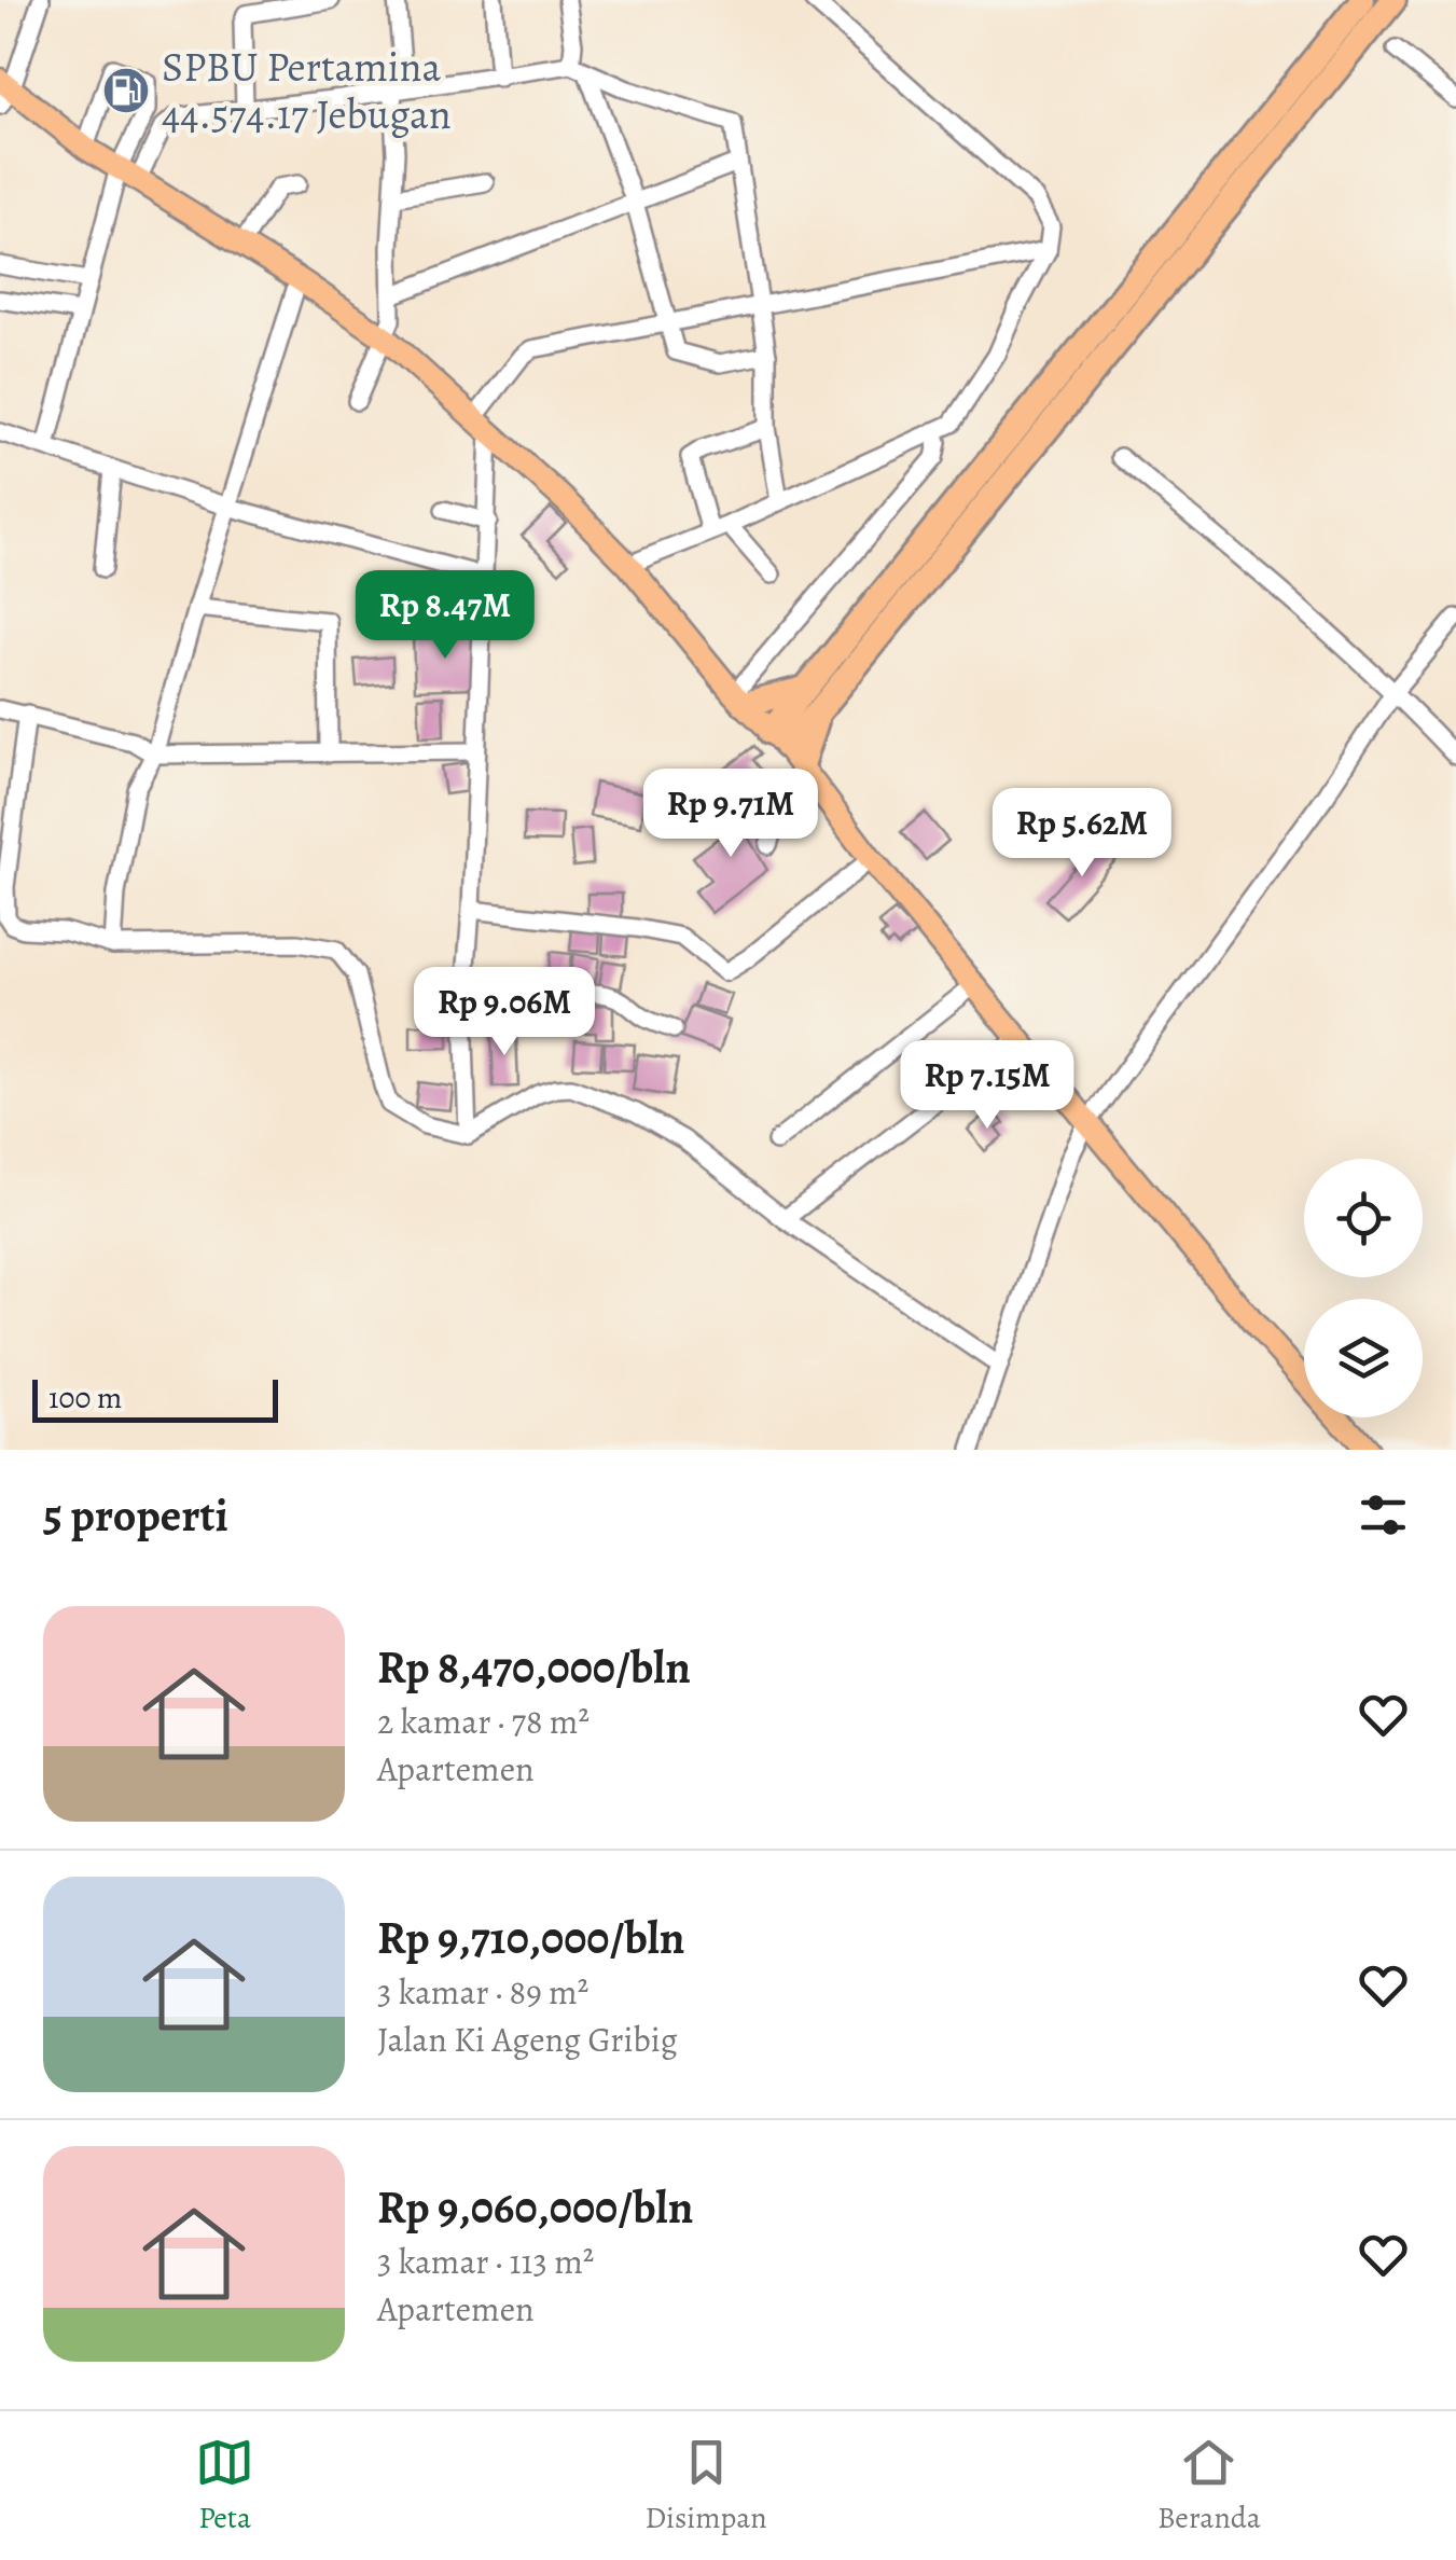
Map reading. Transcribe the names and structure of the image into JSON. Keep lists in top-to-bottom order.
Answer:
{
  "places": {
    "fuel station": ["SPBU Pertamina 44.574.17 Jebugan"]
  },
  "scale_bar": "100 m",
  "page": {
    "price": [
      "Rp 8.47M",
      "Rp 9.71M",
      "Rp 5.62M",
      "Rp 9.06M",
      "Rp 7.15M"
    ],
    "scale": "100 m",
    "heading": "5 properti",
    "list": [
      {
        "name": "Rp 8,470,000/bln",
        "note": "2 kamar · 78 m² · Apartemen"
      },
      {
        "name": "Rp 9,710,000/bln",
        "note": "3 kamar · 89 m² · Jalan Ki Ageng Gribig"
      },
      {
        "name": "Rp 9,060,000/bln",
        "note": "3 kamar · 113 m² · Apartemen"
      }
    ],
    "tabs": ["Peta", "Disimpan", "Beranda"]
  }
}
